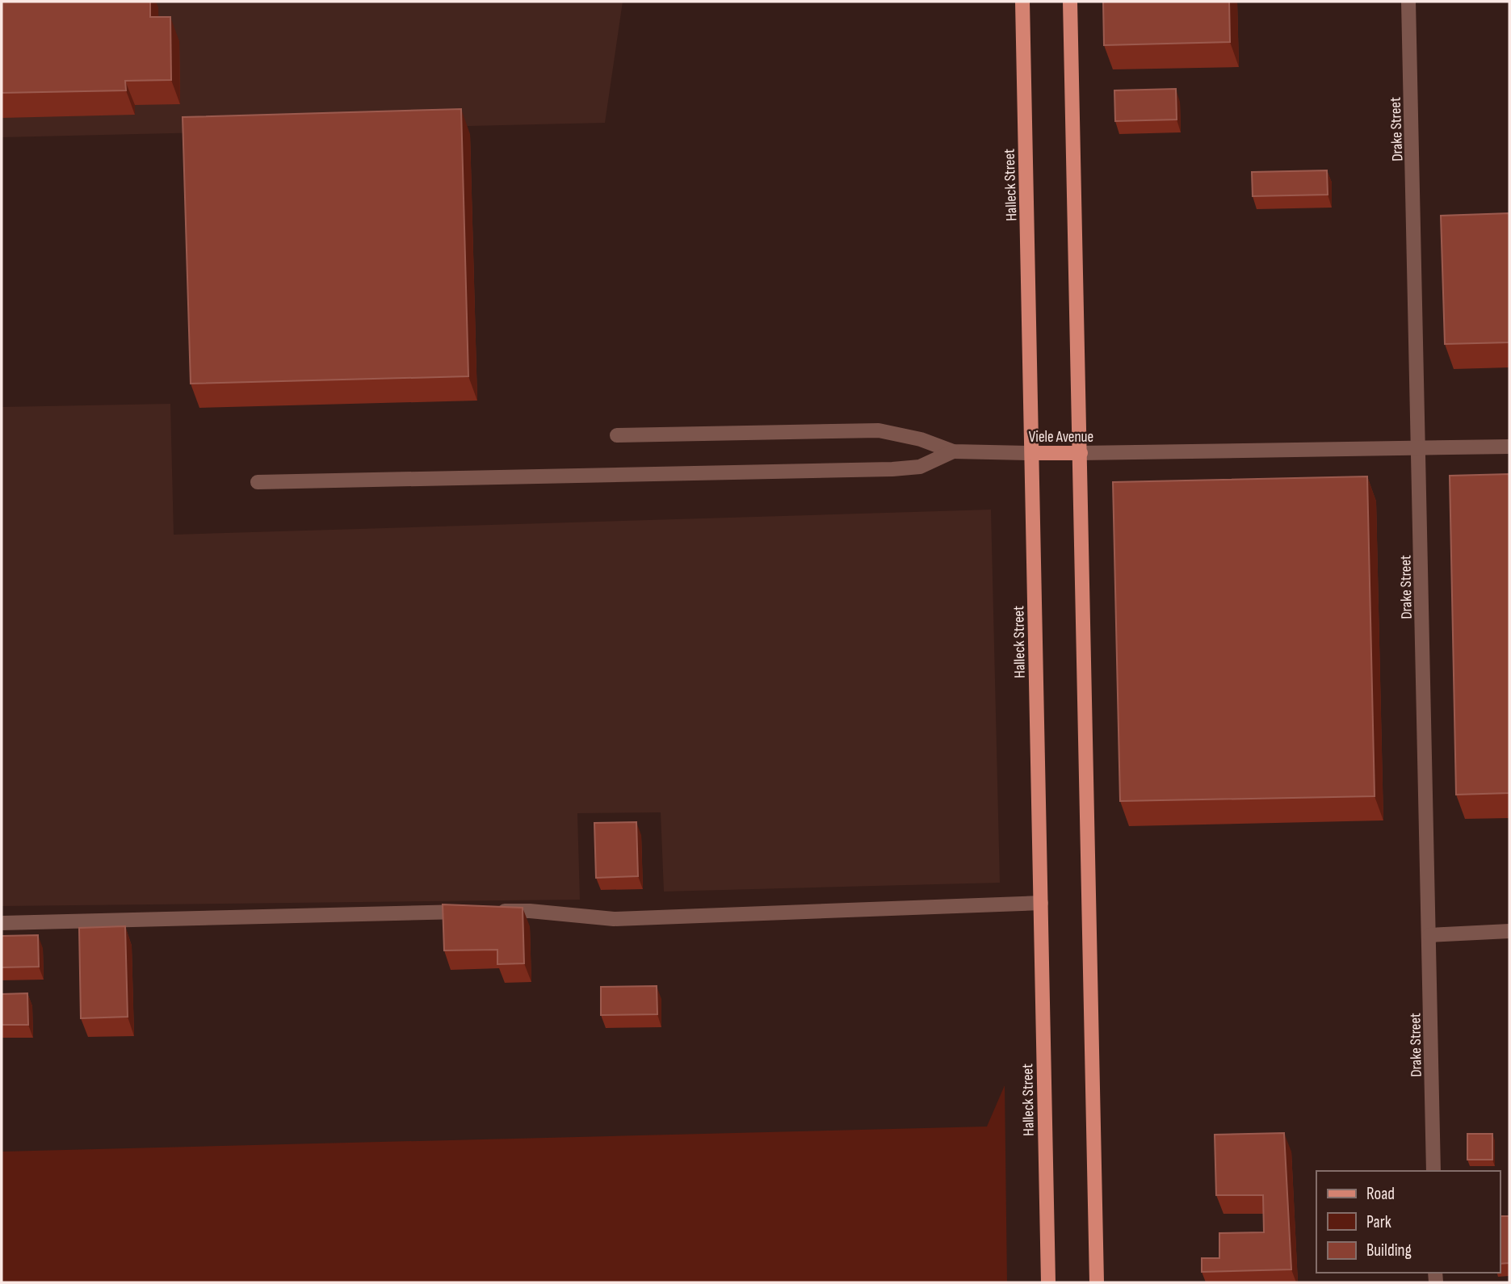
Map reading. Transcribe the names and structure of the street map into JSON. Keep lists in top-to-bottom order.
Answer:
{
  "streets": {
    "main road": ["Halleck Street", "Viele Avenue"],
    "street": ["Drake Street"]
  },
  "crossings": [
    ["Drake Street", "Viele Avenue"],
    ["Halleck Street", "Viele Avenue"]
  ],
  "legend": ["Road", "Park", "Building"]
}
